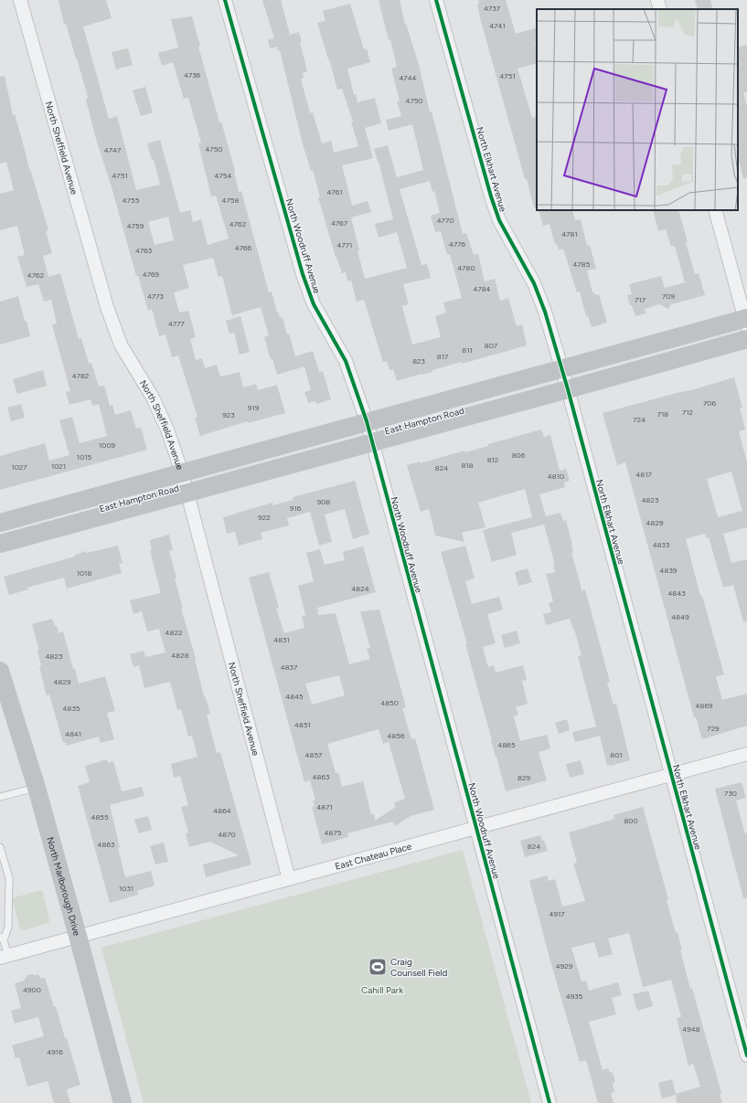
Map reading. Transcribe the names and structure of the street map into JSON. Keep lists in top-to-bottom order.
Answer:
{
  "streets": {
    "main road": ["East Hampton Road", "North Marlborough Drive"],
    "street": [
      "North Sheffield Avenue",
      "North Elkhart Avenue",
      "North Woodruff Avenue",
      "East Chateau Place"
    ]
  },
  "crossings": [
    ["North Sheffield Avenue", "East Hampton Road"],
    ["North Sheffield Avenue", "East Chateau Place"],
    ["North Elkhart Avenue", "East Hampton Road"],
    ["North Elkhart Avenue", "East Chateau Place"],
    ["North Woodruff Avenue", "East Hampton Road"],
    ["North Woodruff Avenue", "East Chateau Place"],
    ["East Chateau Place", "North Marlborough Drive"]
  ],
  "parks": ["Cahill Park"],
  "places": {
    "sports": ["Craig Counsell Field"]
  },
  "house_numbers": [
    "4737",
    "4741",
    "4736",
    "4751",
    "4744",
    "4750",
    "4750",
    "4747",
    "4751",
    "4754",
    "4761",
    "4755",
    "4758",
    "4770",
    "4767",
    "4762",
    "4759",
    "4781",
    "4776",
    "4771",
    "4766",
    "4763",
    "4785",
    "4780",
    "4769",
    "4762",
    "4784",
    "4773",
    "709",
    "717",
    "4777",
    "807",
    "811",
    "817",
    "823",
    "4782",
    "706",
    "919",
    "712",
    "718",
    "923",
    "724",
    "1009",
    "806",
    "1015",
    "812",
    "818",
    "1021",
    "1027",
    "824",
    "4817",
    "4810",
    "4823",
    "908",
    "916",
    "922",
    "4829",
    "4833",
    "4839",
    "1018",
    "4824",
    "4843",
    "4849",
    "4822",
    "4831",
    "4828",
    "4823",
    "4837",
    "4829",
    "4845",
    "4850",
    "4869",
    "4835",
    "4851",
    "729",
    "4841",
    "4856",
    "4865",
    "4857",
    "801",
    "4863",
    "829",
    "730",
    "4871",
    "4864",
    "4855",
    "800",
    "4875",
    "4870",
    "4863",
    "824",
    "1031",
    "4917",
    "4929",
    "4900",
    "4935",
    "4948",
    "4916"
  ]
}
